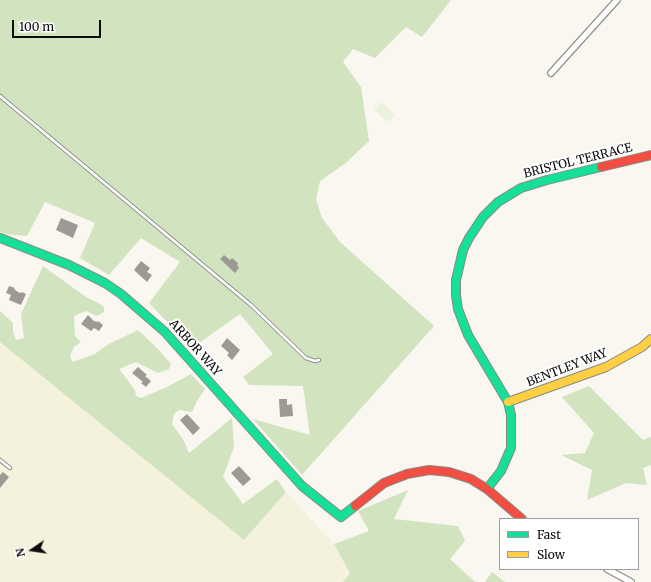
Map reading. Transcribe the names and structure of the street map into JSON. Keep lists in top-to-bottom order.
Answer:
{
  "streets": {
    "street": ["BRISTOL TERRACE", "ARBOR WAY", "BENTLEY WAY"]
  },
  "crossings": [
    ["BRISTOL TERRACE", "ARBOR WAY"],
    ["BRISTOL TERRACE", "BENTLEY WAY"]
  ],
  "legend": ["Fast", "Slow"],
  "scale_bar": "100 m",
  "north": "left"
}
